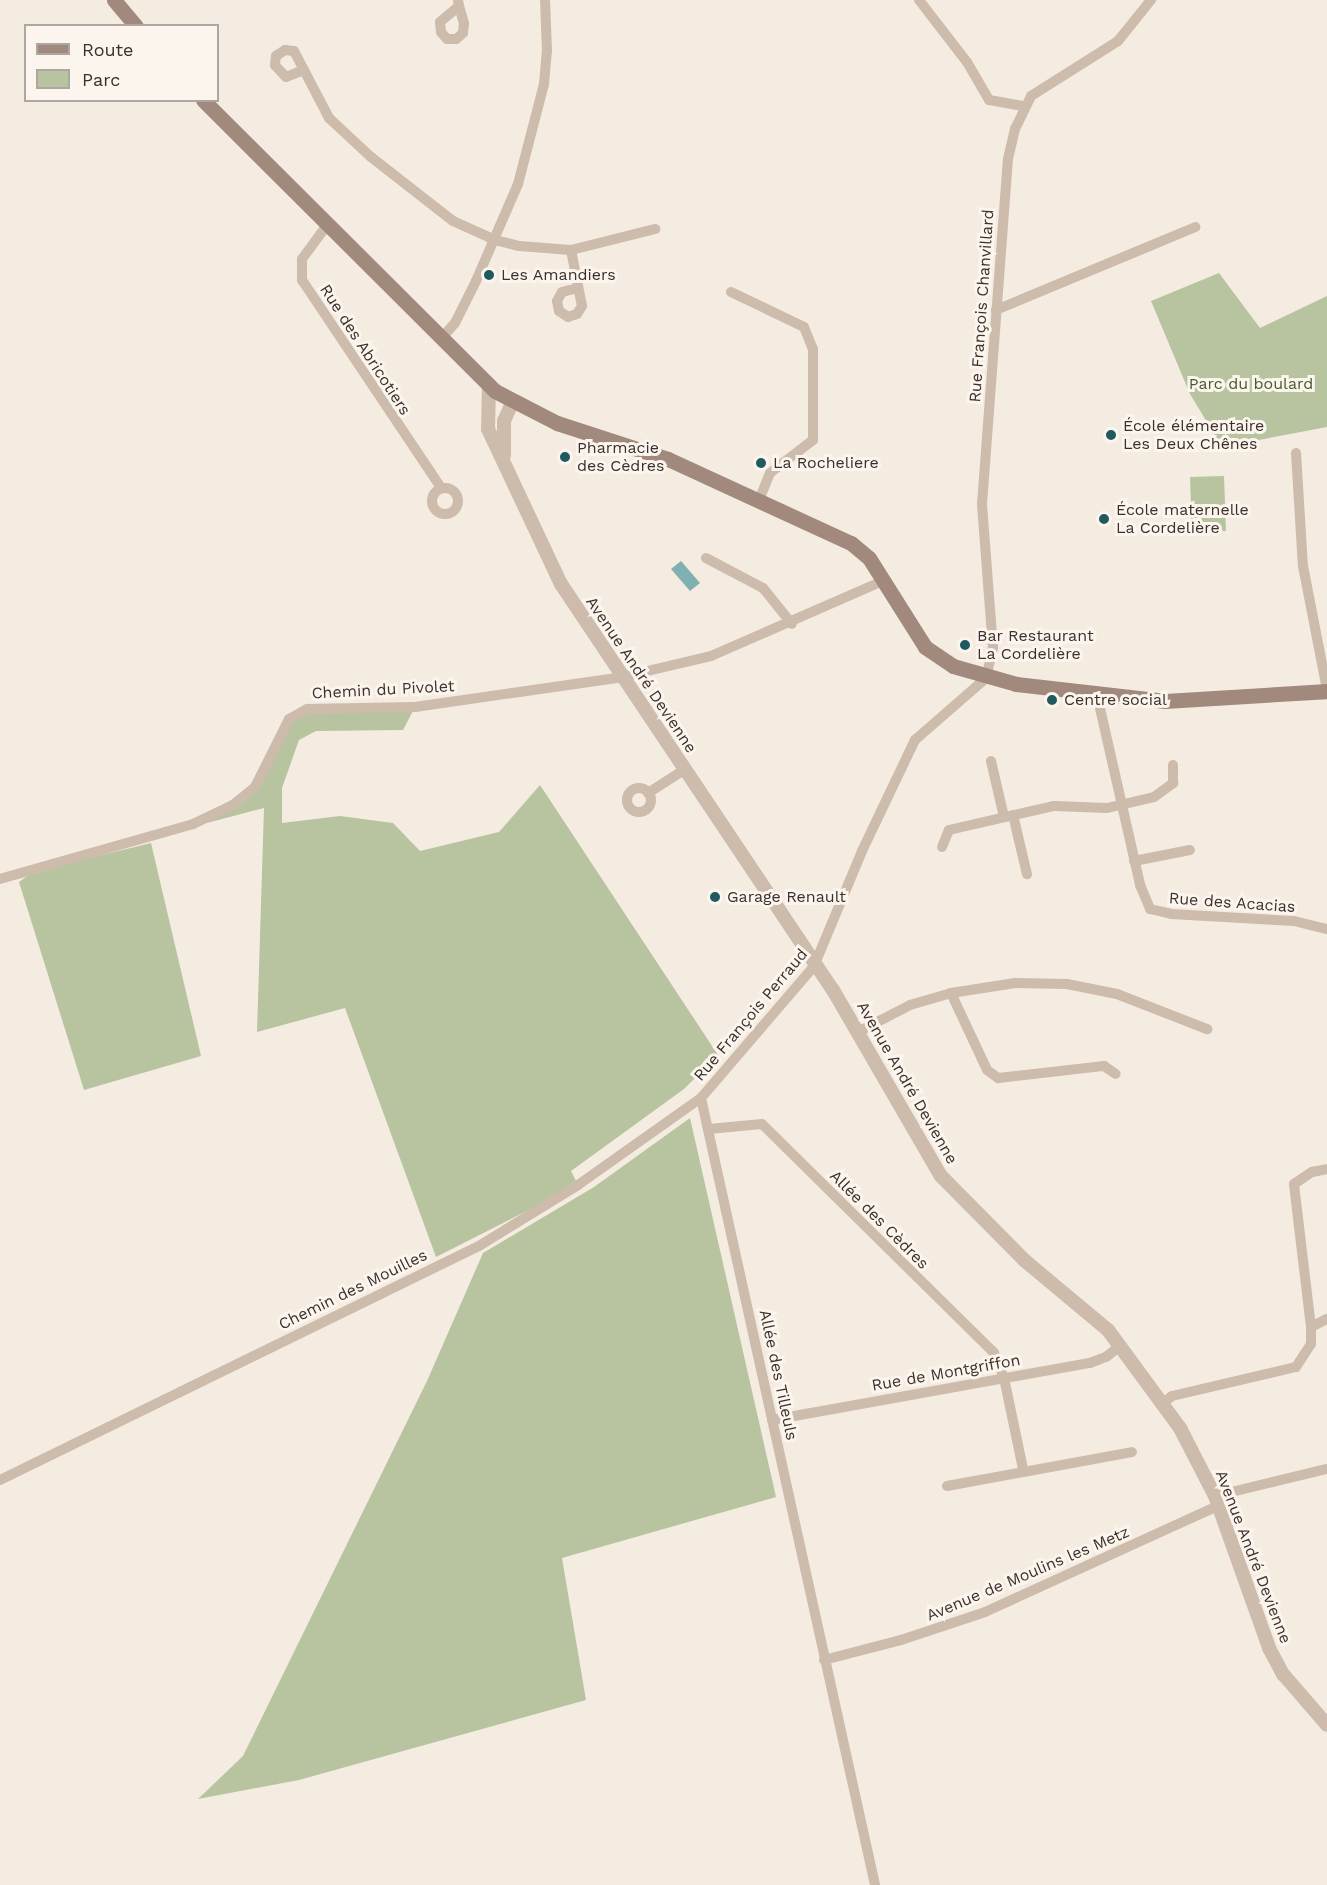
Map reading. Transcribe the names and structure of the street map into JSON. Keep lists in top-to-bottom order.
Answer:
{
  "streets": {
    "street": [
      "Rue François Chanvillard",
      "Rue des Abricotiers",
      "Avenue André Devienne",
      "Chemin du Pivolet",
      "Rue des Acacias",
      "Rue François Perraud",
      "Allée des Cèdres",
      "Chemin des Mouilles",
      "Rue de Montgriffon",
      "Allée des Tilleuls",
      "Avenue de Moulins les Metz"
    ]
  },
  "crossings": [
    ["Rue François Chanvillard", "Rue François Perraud"],
    ["Avenue André Devienne", "Chemin du Pivolet"],
    ["Avenue André Devienne", "Rue François Perraud"],
    ["Avenue André Devienne", "Rue de Montgriffon"],
    ["Avenue André Devienne", "Avenue de Moulins les Metz"],
    ["Rue François Perraud", "Chemin des Mouilles"],
    ["Rue François Perraud", "Allée des Tilleuls"],
    ["Allée des Cèdres", "Rue de Montgriffon"],
    ["Allée des Cèdres", "Allée des Tilleuls"],
    ["Chemin des Mouilles", "Allée des Tilleuls"],
    ["Rue de Montgriffon", "Allée des Tilleuls"],
    ["Allée des Tilleuls", "Avenue de Moulins les Metz"]
  ],
  "parks": ["Parc du boulard"],
  "places": [
    "Les Amandiers",
    "École élémentaire Les Deux Chênes",
    "Pharmacie des Cèdres",
    "La Rocheliere",
    "École maternelle La Cordelière",
    "Bar Restaurant La Cordelière",
    "Centre social",
    "Garage Renault"
  ],
  "legend": ["Route", "Parc"]
}
